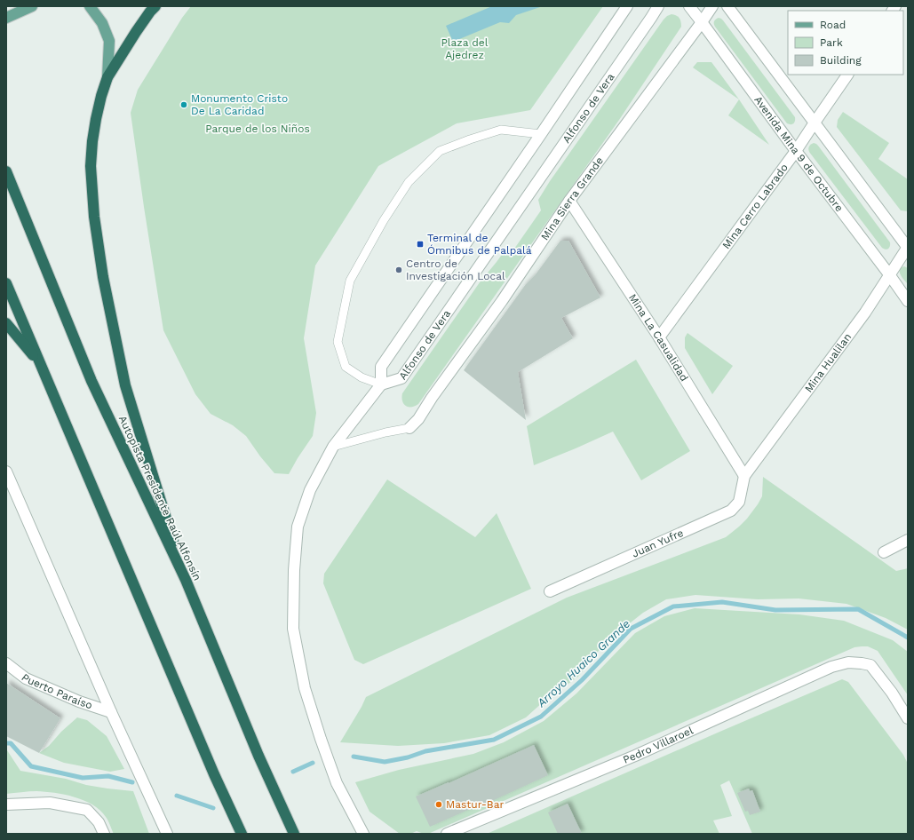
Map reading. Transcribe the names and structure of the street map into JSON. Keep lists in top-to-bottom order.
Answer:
{
  "streets": {
    "highway": ["Autopista Presidente Raúl Alfonsín"],
    "street": [
      "Alfonso de Vera",
      "Avenida Mina 9 de Octubre",
      "Mina Sierra Grande",
      "Mina Cerro Labrado",
      "Mina La Casualidad",
      "Mina Hualilan",
      "Juan Yufre",
      "Puerto Paraíso",
      "Pedro Villaroel"
    ]
  },
  "crossings": [
    ["Avenida Mina 9 de Octubre", "Mina Sierra Grande"],
    ["Avenida Mina 9 de Octubre", "Mina Cerro Labrado"],
    ["Avenida Mina 9 de Octubre", "Mina Hualilan"],
    ["Mina Sierra Grande", "Mina La Casualidad"],
    ["Mina Cerro Labrado", "Mina La Casualidad"],
    ["Mina La Casualidad", "Mina Hualilan"],
    ["Mina La Casualidad", "Juan Yufre"],
    ["Mina Hualilan", "Juan Yufre"]
  ],
  "water": ["Arroyo Huaico Grande"],
  "parks": ["Plaza del Ajedrez", "Parque de los Niños"],
  "places": {
    "other": ["Monumento Cristo De La Caridad", "Centro de Investigación Local", "Mastur-Bar"],
    "transit": ["Terminal de Ómnibus de Palpalá"]
  },
  "legend": ["Road", "Park", "Building"]
}
